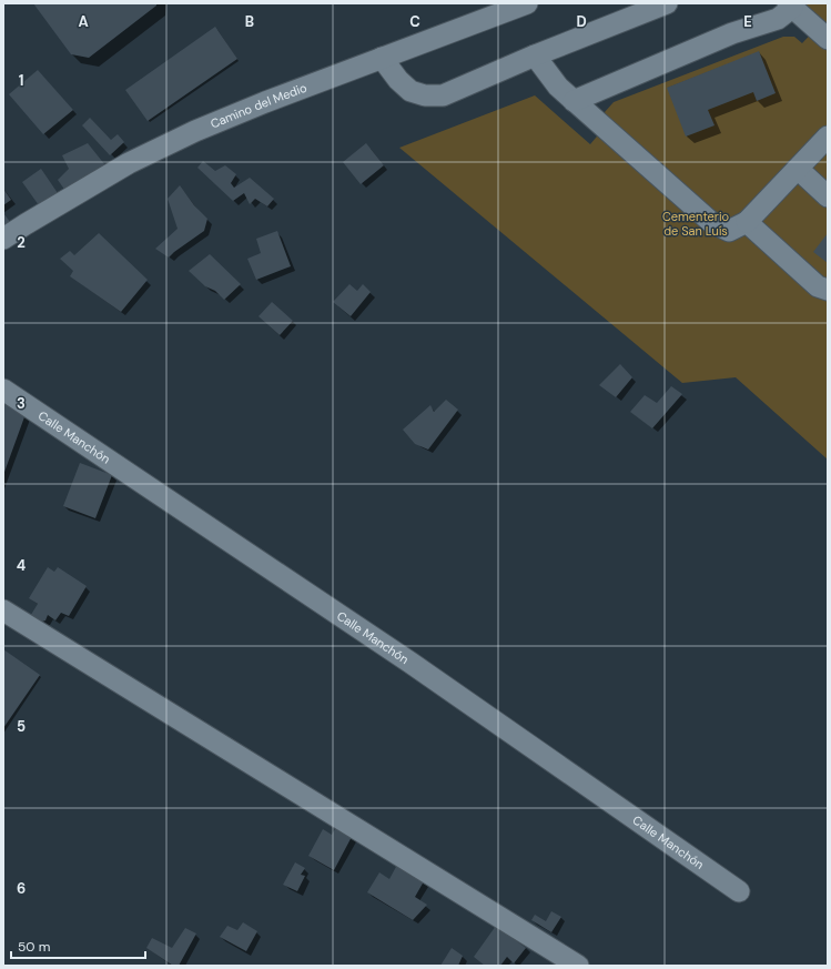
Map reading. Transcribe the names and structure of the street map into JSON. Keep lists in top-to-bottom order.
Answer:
{
  "streets": {
    "street": ["Camino del Medio", "Calle Manchón"]
  },
  "parks": ["Cementerio de San Luís"],
  "scale_bar": "50 m",
  "grid": {
    "columns": [
      "A",
      "B",
      "C",
      "D",
      "E"
    ],
    "rows": [
      "1",
      "2",
      "3",
      "4",
      "5",
      "6"
    ]
  }
}
